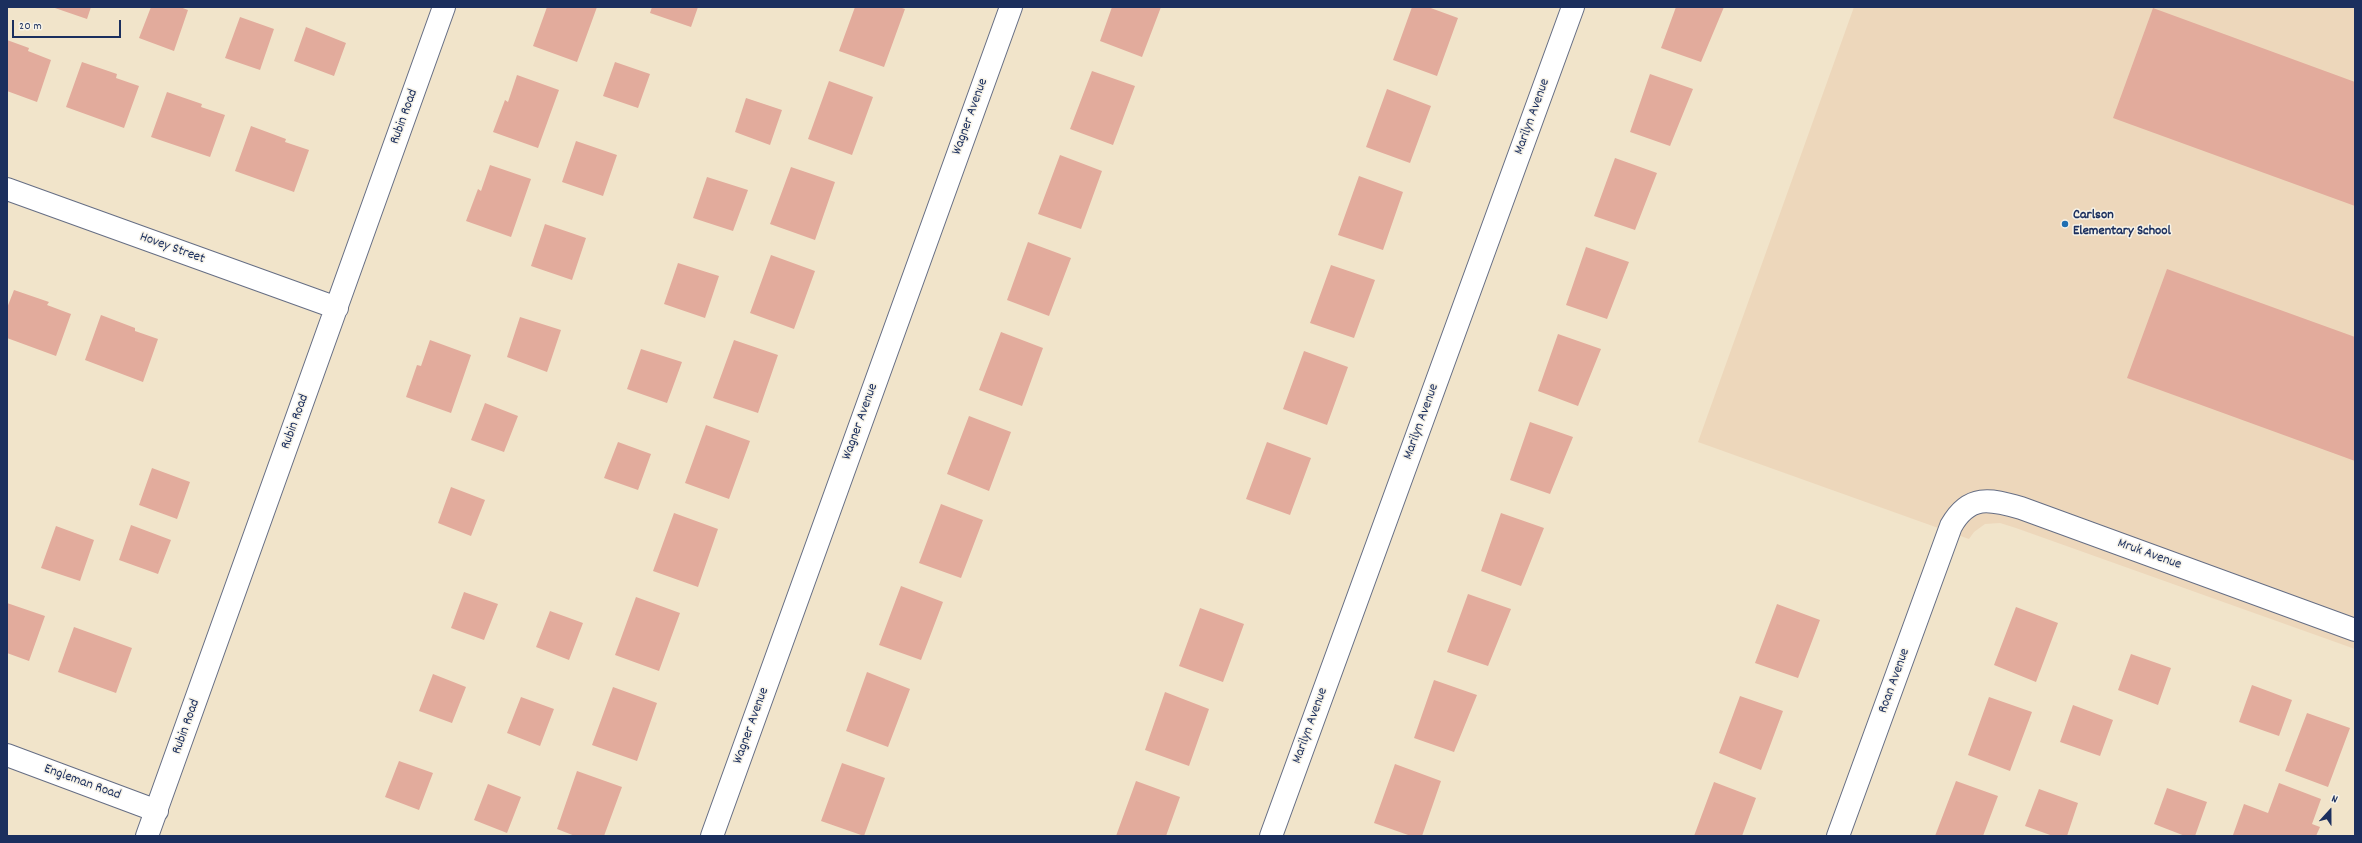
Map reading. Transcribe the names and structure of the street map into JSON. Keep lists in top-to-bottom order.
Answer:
{
  "streets": {
    "street": [
      "Rubin Road",
      "Wagner Avenue",
      "Marilyn Avenue",
      "Hovey Street",
      "Mruk Avenue",
      "Roan Avenue",
      "Engleman Road"
    ]
  },
  "crossings": [
    ["Rubin Road", "Hovey Street"],
    ["Rubin Road", "Engleman Road"],
    ["Mruk Avenue", "Roan Avenue"]
  ],
  "places": ["Carlson Elementary School"],
  "scale_bar": "20 m",
  "north": "top"
}
